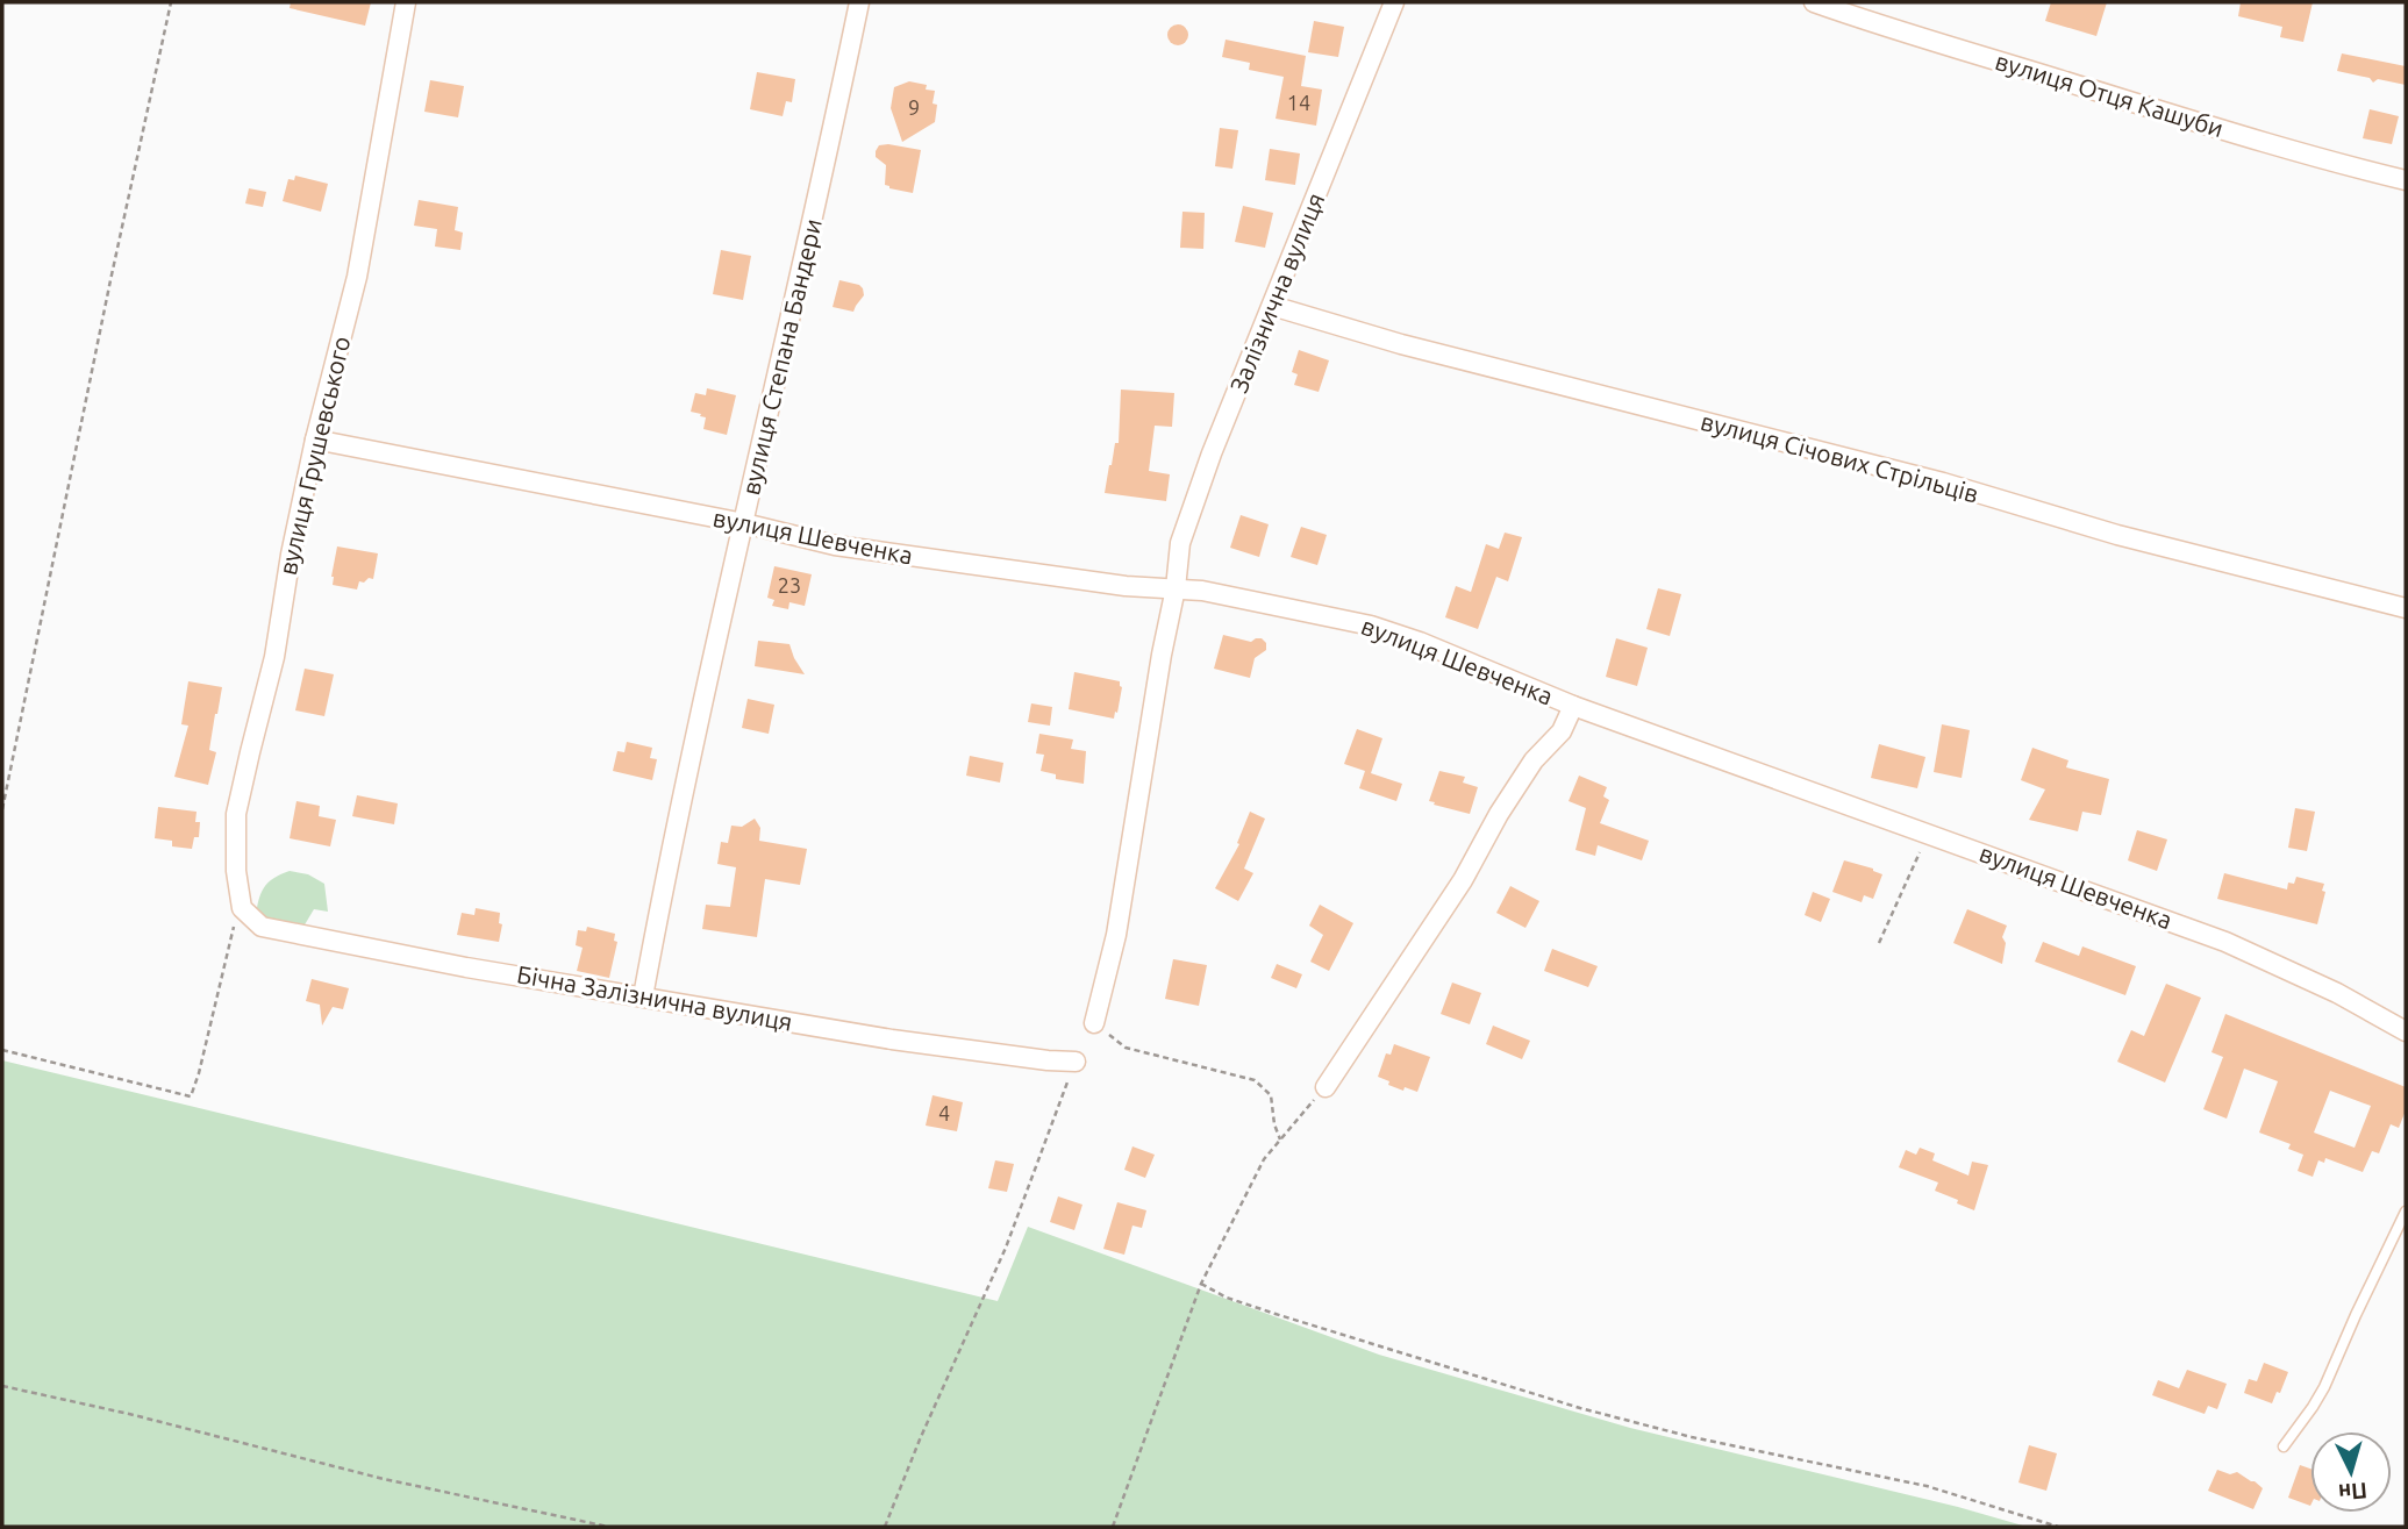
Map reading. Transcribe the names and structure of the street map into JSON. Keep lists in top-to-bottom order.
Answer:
{
  "streets": {
    "street": [
      "вулиця Отця Кашуби",
      "Залізнична вулиця",
      "вулиця Степана Бандери",
      "вулиця Грушевського",
      "вулиця Січових Стрільців",
      "вулиця Шевченка",
      "Бічна Залізнична вулиця"
    ]
  },
  "crossings": [
    ["Залізнична вулиця", "вулиця Січових Стрільців"],
    ["Залізнична вулиця", "вулиця Шевченка"],
    ["вулиця Степана Бандери", "вулиця Шевченка"],
    ["вулиця Степана Бандери", "Бічна Залізнична вулиця"],
    ["вулиця Грушевського", "вулиця Шевченка"],
    ["вулиця Грушевського", "Бічна Залізнична вулиця"]
  ],
  "house_numbers": [
    "14",
    "9",
    "23",
    "4"
  ],
  "north": "bottom"
}
